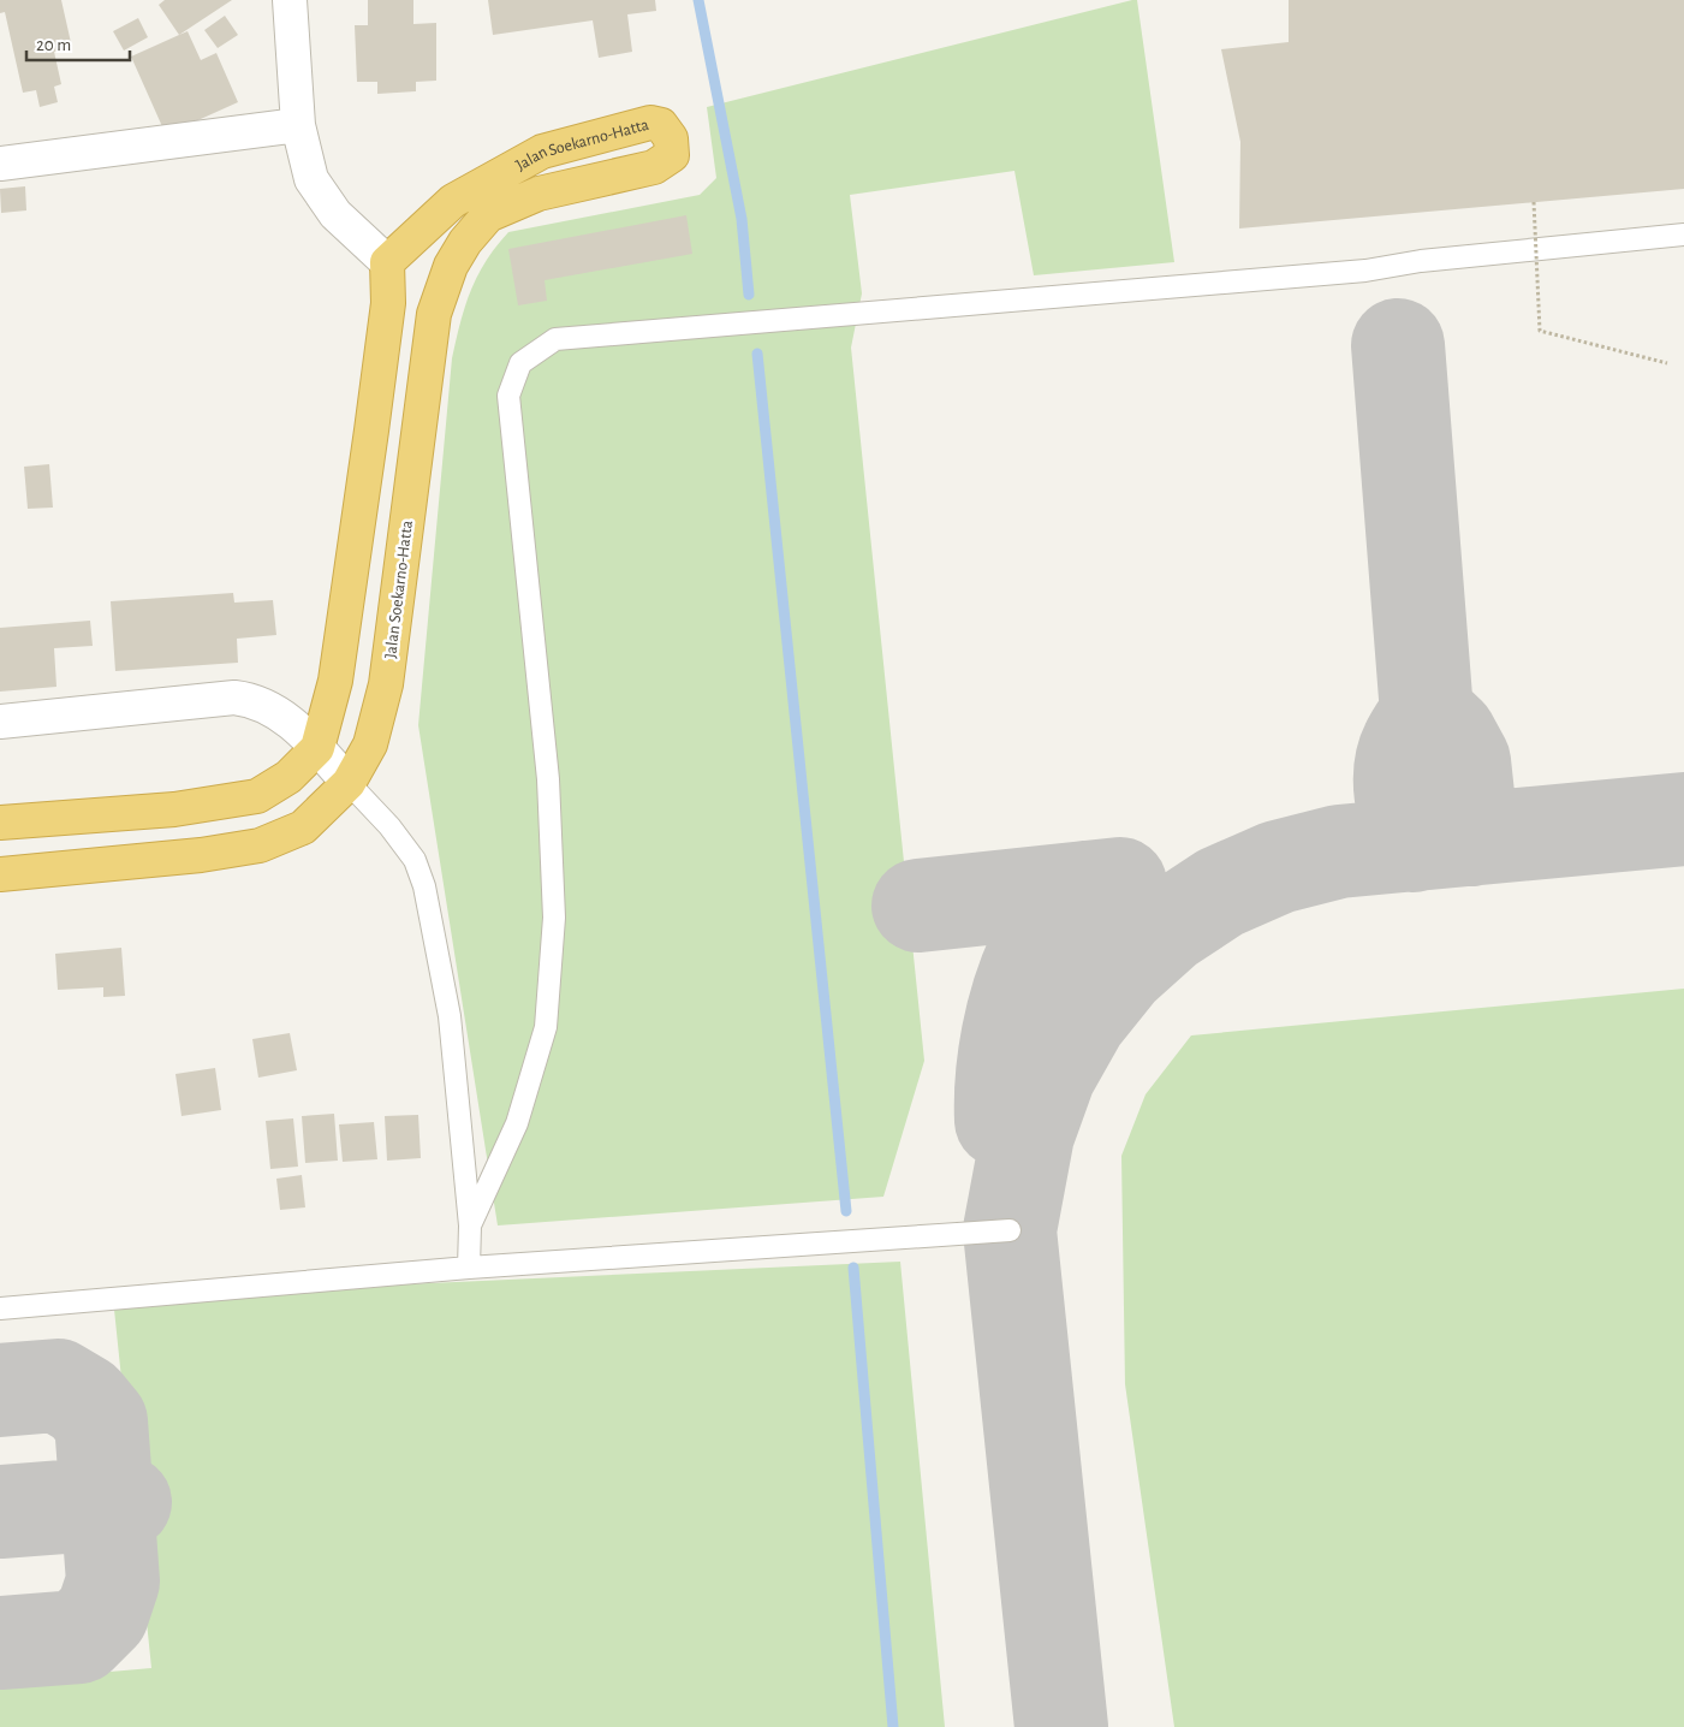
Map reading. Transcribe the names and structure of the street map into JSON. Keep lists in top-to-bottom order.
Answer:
{
  "streets": {
    "highway": ["Jalan Soekarno-Hatta"]
  },
  "scale_bar": "20 m"
}
